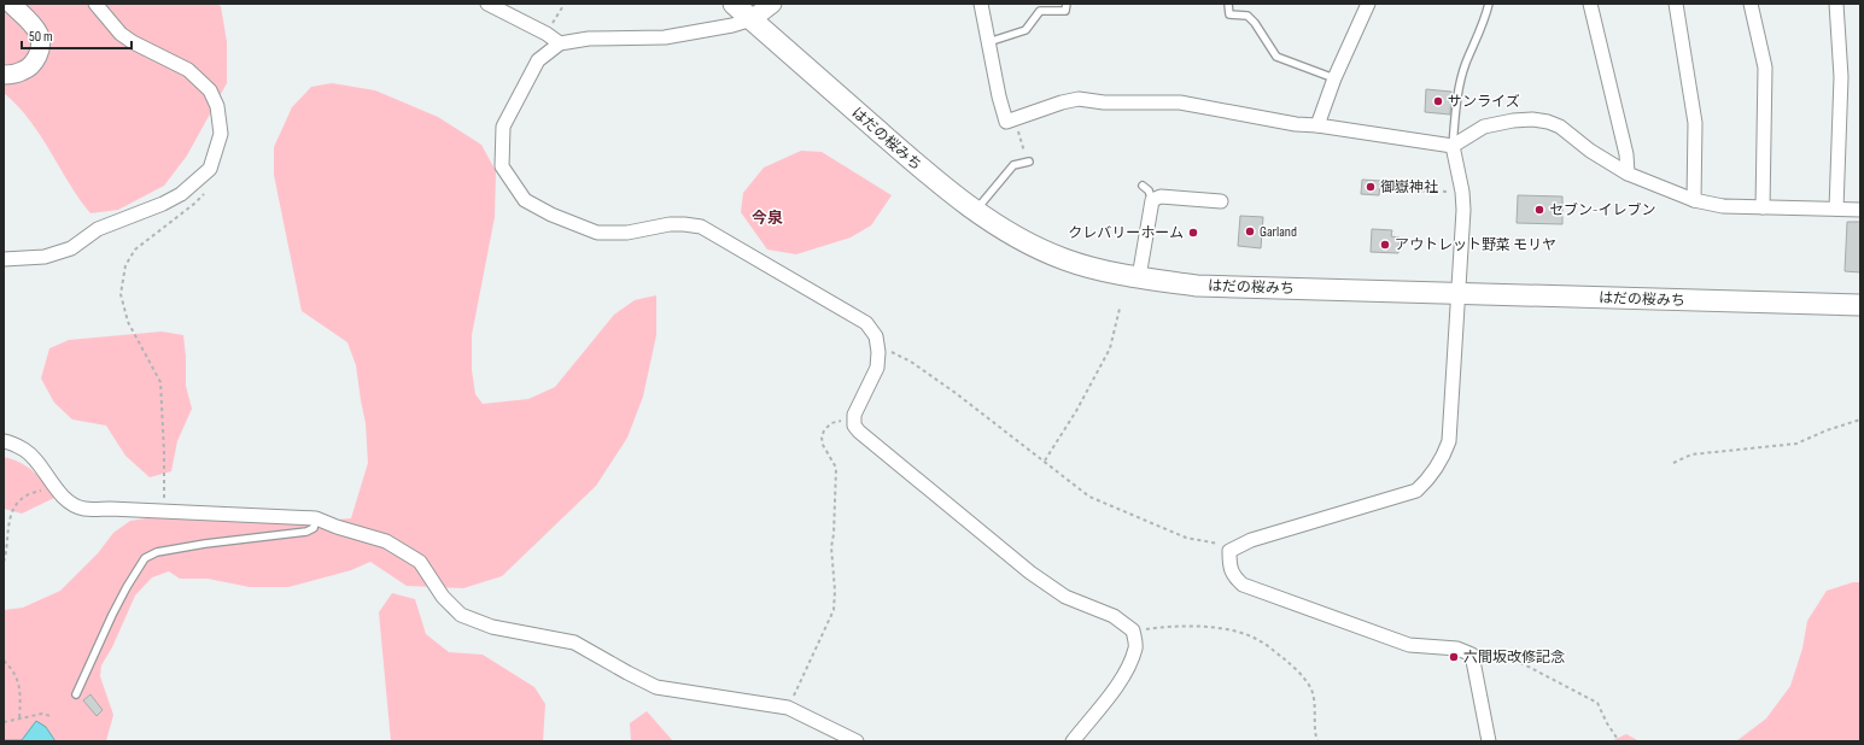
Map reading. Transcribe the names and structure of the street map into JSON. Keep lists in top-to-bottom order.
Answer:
{
  "streets": {
    "main road": ["はだの桜みち"]
  },
  "districts": ["今泉"],
  "places": [
    "サンライズ",
    "御嶽神社",
    "セブン-イレブン",
    "Garland",
    "クレバリーホーム",
    "アウトレット野菜 モリヤ",
    "六間坂改修記念"
  ],
  "scale_bar": "50 m"
}
